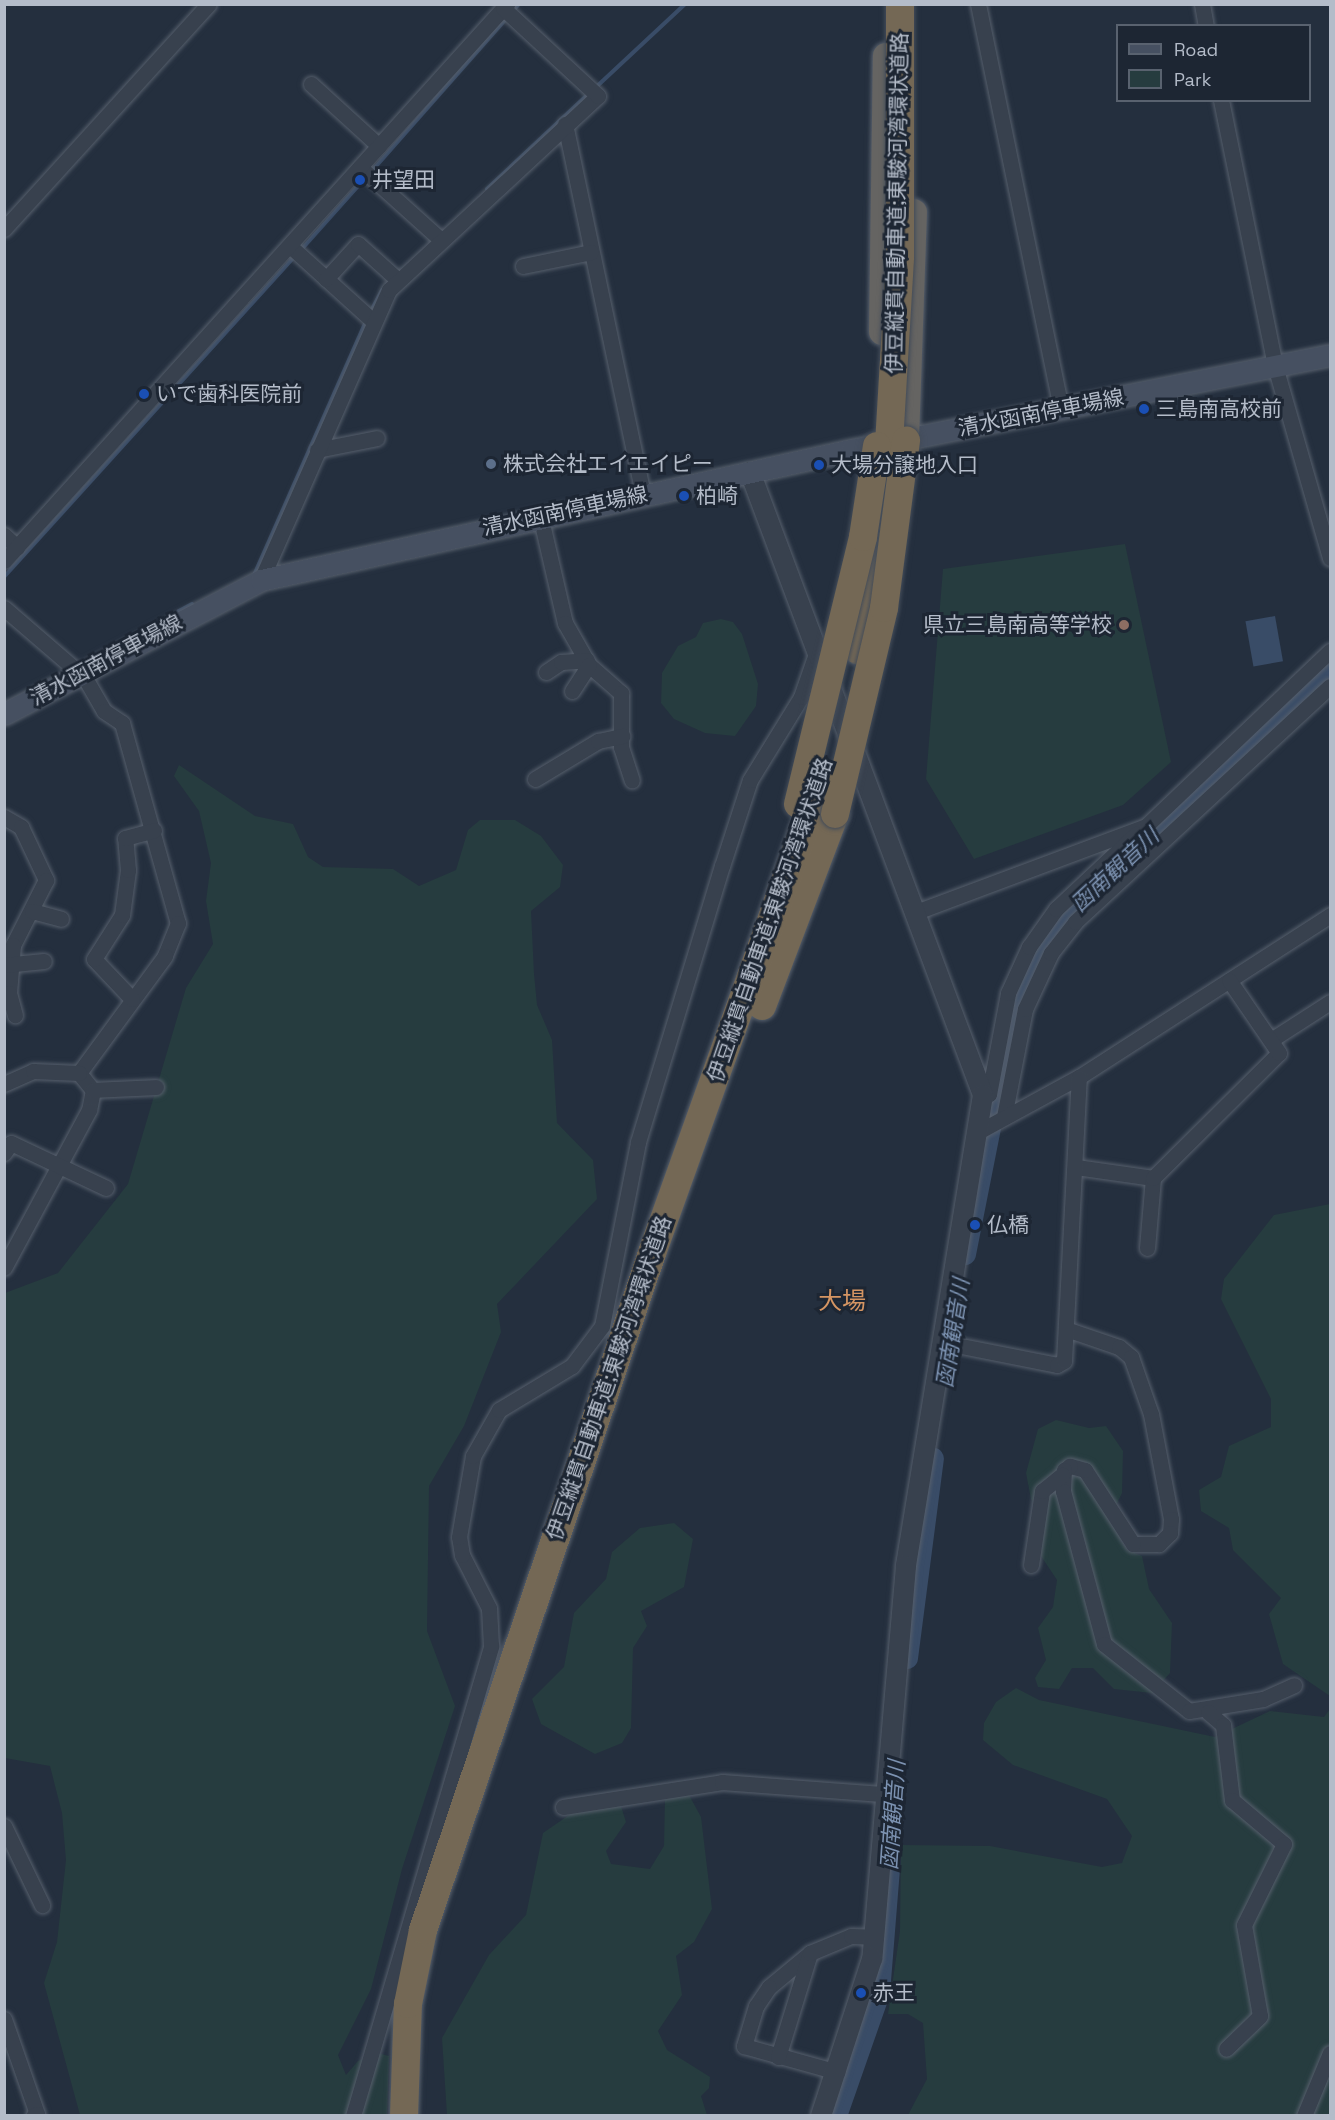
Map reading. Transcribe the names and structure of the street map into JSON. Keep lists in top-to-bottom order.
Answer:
{
  "streets": {
    "highway": ["伊豆縦貫自動車道;東駿河湾環状道路"],
    "main road": ["清水函南停車場線"]
  },
  "districts": ["大場"],
  "water": ["函南観音川"],
  "places": [
    "井望田",
    "いで歯科医院前",
    "三島南高校前",
    "株式会社エイエイピー",
    "大場分譲地入口",
    "柏崎",
    "県立三島南高等学校",
    "仏橋",
    "赤王"
  ],
  "legend": ["Road", "Park"]
}
